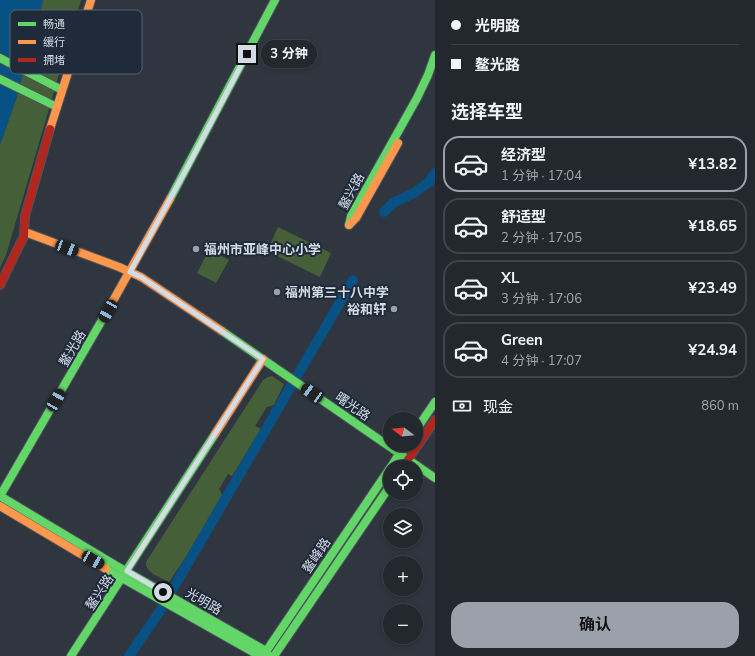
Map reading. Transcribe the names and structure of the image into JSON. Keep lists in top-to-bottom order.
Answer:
{
  "streets": {
    "street": [
      "鳌兴路",
      "鳌光路",
      "曙光路",
      "鳌峰路",
      "光明路"
    ]
  },
  "crossings": [
    ["鳌兴路", "曙光路"],
    ["鳌兴路", "光明路"],
    ["鳌光路", "曙光路"],
    ["鳌光路", "光明路"],
    ["曙光路", "鳌峰路"],
    ["鳌峰路", "光明路"]
  ],
  "places": ["福州市亚峰中心小学", "福州第三十八中学", "裕和轩"],
  "legend": ["畅通", "缓行", "拥堵"],
  "north": "left",
  "page": {
    "banner": ["光明路", "鳌光路"],
    "bubble": "3 分钟",
    "heading": "选择车型",
    "list": [
      {
        "name": "经济型",
        "note": "1 分钟 · 17:04",
        "value": "¥13.82"
      },
      {
        "name": "舒适型",
        "note": "2 分钟 · 17:05",
        "value": "¥18.65"
      },
      {
        "name": "XL",
        "note": "3 分钟 · 17:06",
        "value": "¥23.49"
      },
      {
        "name": "Green",
        "note": "4 分钟 · 17:07",
        "value": "¥24.94"
      }
    ],
    "pay": ["现金", "860 m"],
    "map_buttons": ["+", "−"],
    "buttons": "确认"
  }
}
